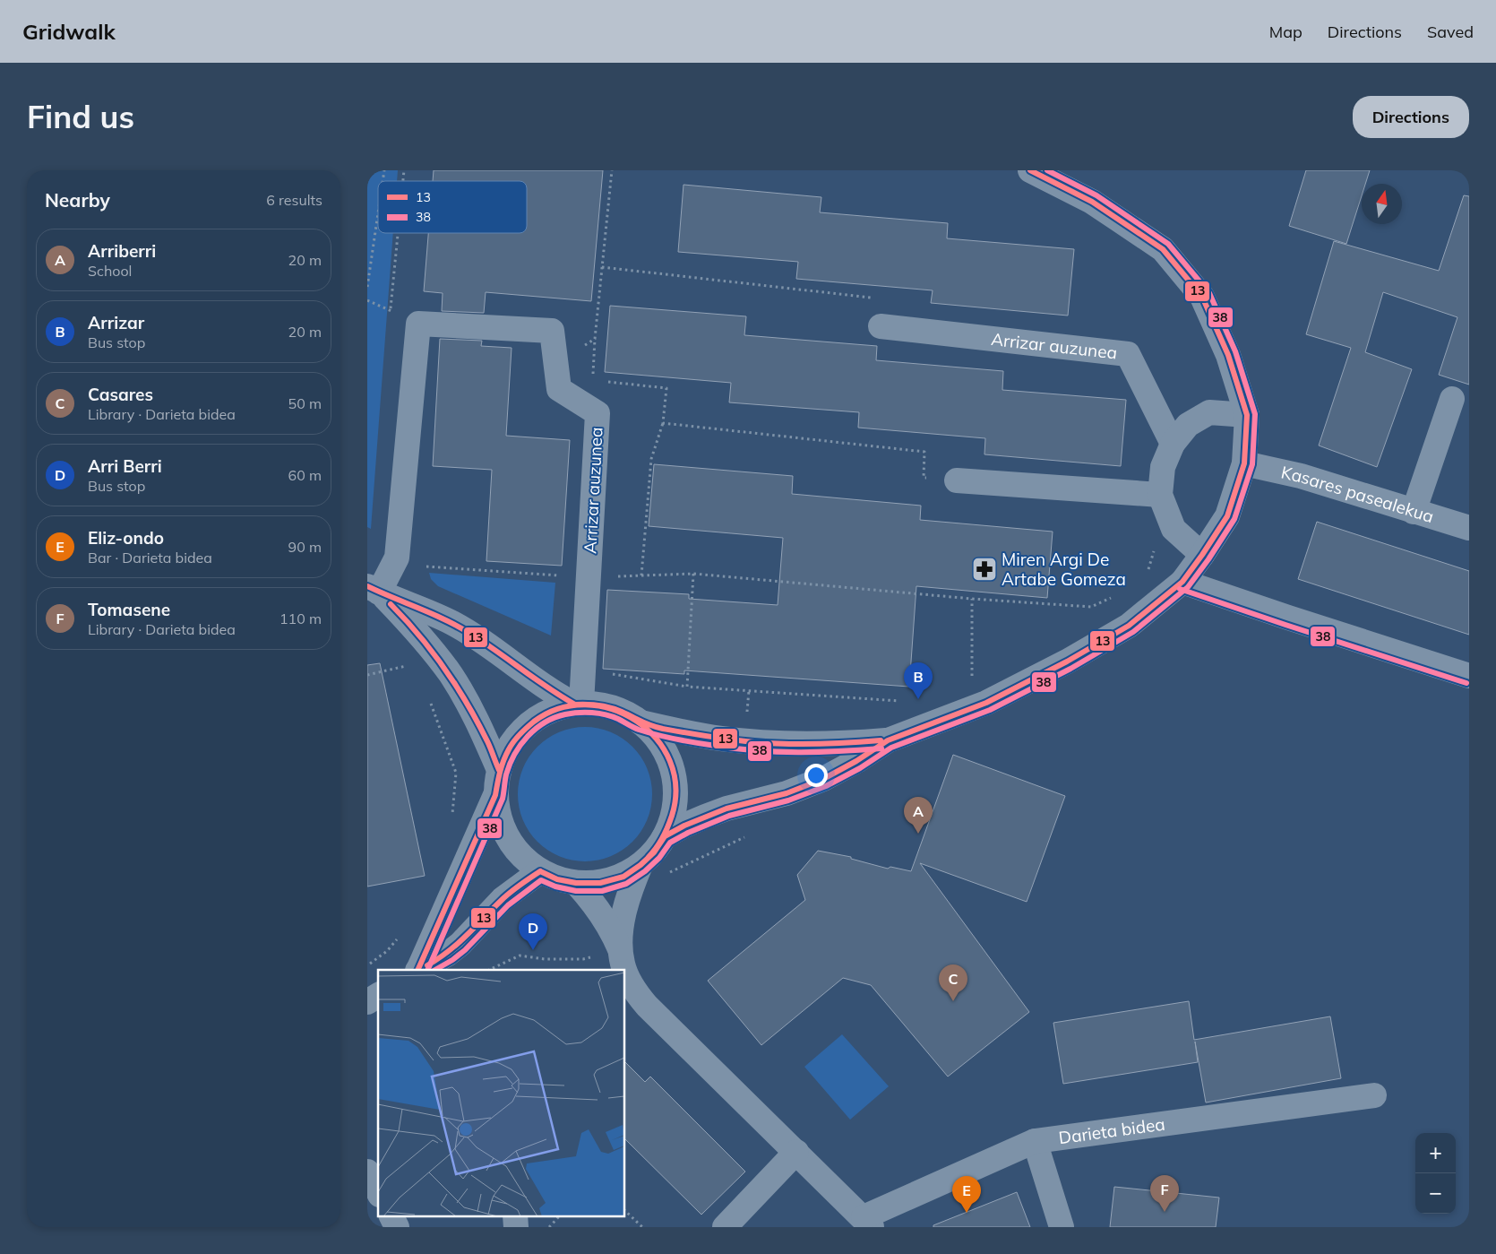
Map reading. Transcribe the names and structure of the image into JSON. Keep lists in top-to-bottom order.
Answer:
{
  "streets": {
    "street": ["Arrizar auzunea", "Kasares pasealekua", "Darieta bidea"]
  },
  "places": {
    "pharmacy": ["Miren Argi De Artabe Gomeza"]
  },
  "lines": ["transit line 13", "transit line 38"],
  "legend": ["13", "38"],
  "north": "top",
  "page": {
    "header": "Gridwalk",
    "nav": ["Map", "Directions", "Saved"],
    "buttons": "Directions",
    "title": "Find us",
    "heading": ["Nearby", "6 results"],
    "list": [
      {
        "mark": "A",
        "name": "Arriberri",
        "note": "School",
        "value": "20 m"
      },
      {
        "mark": "B",
        "name": "Arrizar",
        "note": "Bus stop",
        "value": "20 m"
      },
      {
        "mark": "C",
        "name": "Casares",
        "note": "Library · Darieta bidea",
        "value": "50 m"
      },
      {
        "mark": "D",
        "name": "Arri Berri",
        "note": "Bus stop",
        "value": "60 m"
      },
      {
        "mark": "E",
        "name": "Eliz-ondo",
        "note": "Bar · Darieta bidea",
        "value": "90 m"
      },
      {
        "mark": "F",
        "name": "Tomasene",
        "note": "Library · Darieta bidea",
        "value": "110 m"
      }
    ],
    "pins": [
      "B",
      "A",
      "D",
      "C",
      "F",
      "E"
    ],
    "map_buttons": ["+", "−"]
  }
}
